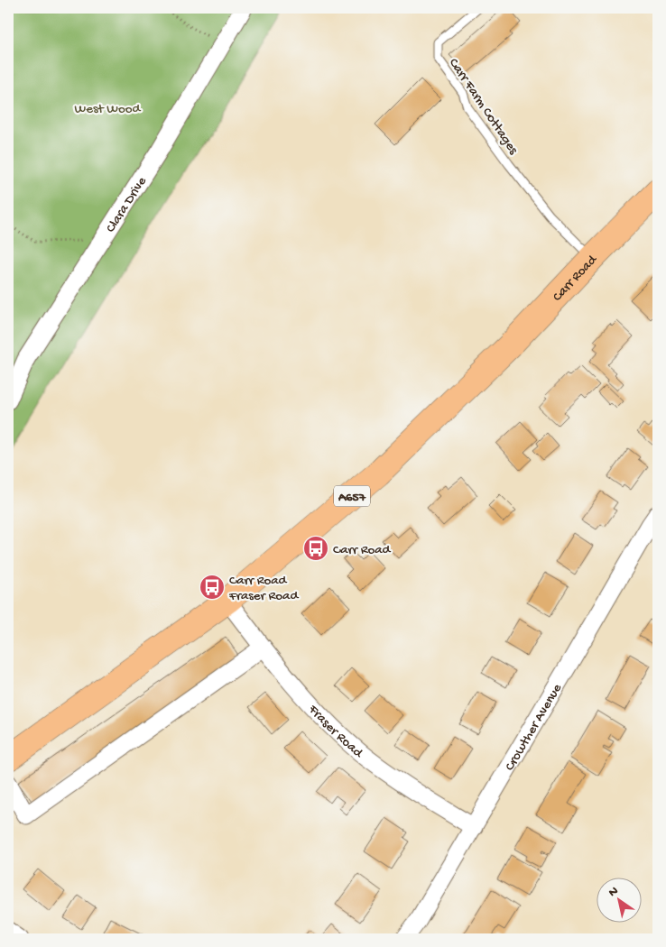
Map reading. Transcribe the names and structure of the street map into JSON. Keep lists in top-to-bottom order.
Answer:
{
  "streets": {
    "main road": ["Carr Road", "A657"],
    "street": ["Clara Drive", "Crowther Avenue", "Fraser Road"],
    "lane": ["Carr Farm Cottages"]
  },
  "crossings": [
    ["Carr Farm Cottages", "Carr Road"],
    ["Carr Road", "Fraser Road"],
    ["Crowther Avenue", "Fraser Road"]
  ],
  "parks": ["West Wood"],
  "places": {
    "bus stop": ["Carr Road", "Carr Road Fraser Road"]
  },
  "north": "top left"
}
